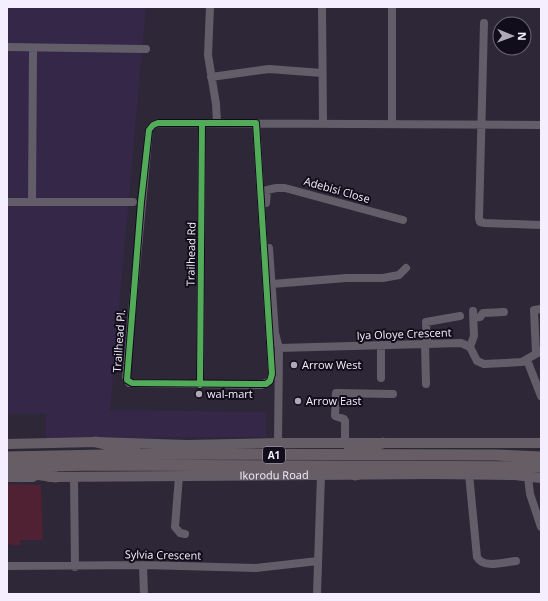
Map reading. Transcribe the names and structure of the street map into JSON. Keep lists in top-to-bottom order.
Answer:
{
  "streets": {
    "highway": ["A1", "Ikorodu Road"],
    "street": [
      "Adebisi Close",
      "Trailhead Rd",
      "Iya Oloye Crescent",
      "Trailhead Pl.",
      "Sylvia Crescent"
    ]
  },
  "crossings": [
    ["Trailhead Rd", "Trailhead Pl."]
  ],
  "places": ["Arrow West", "wal-mart", "Arrow East"],
  "north": "right"
}
